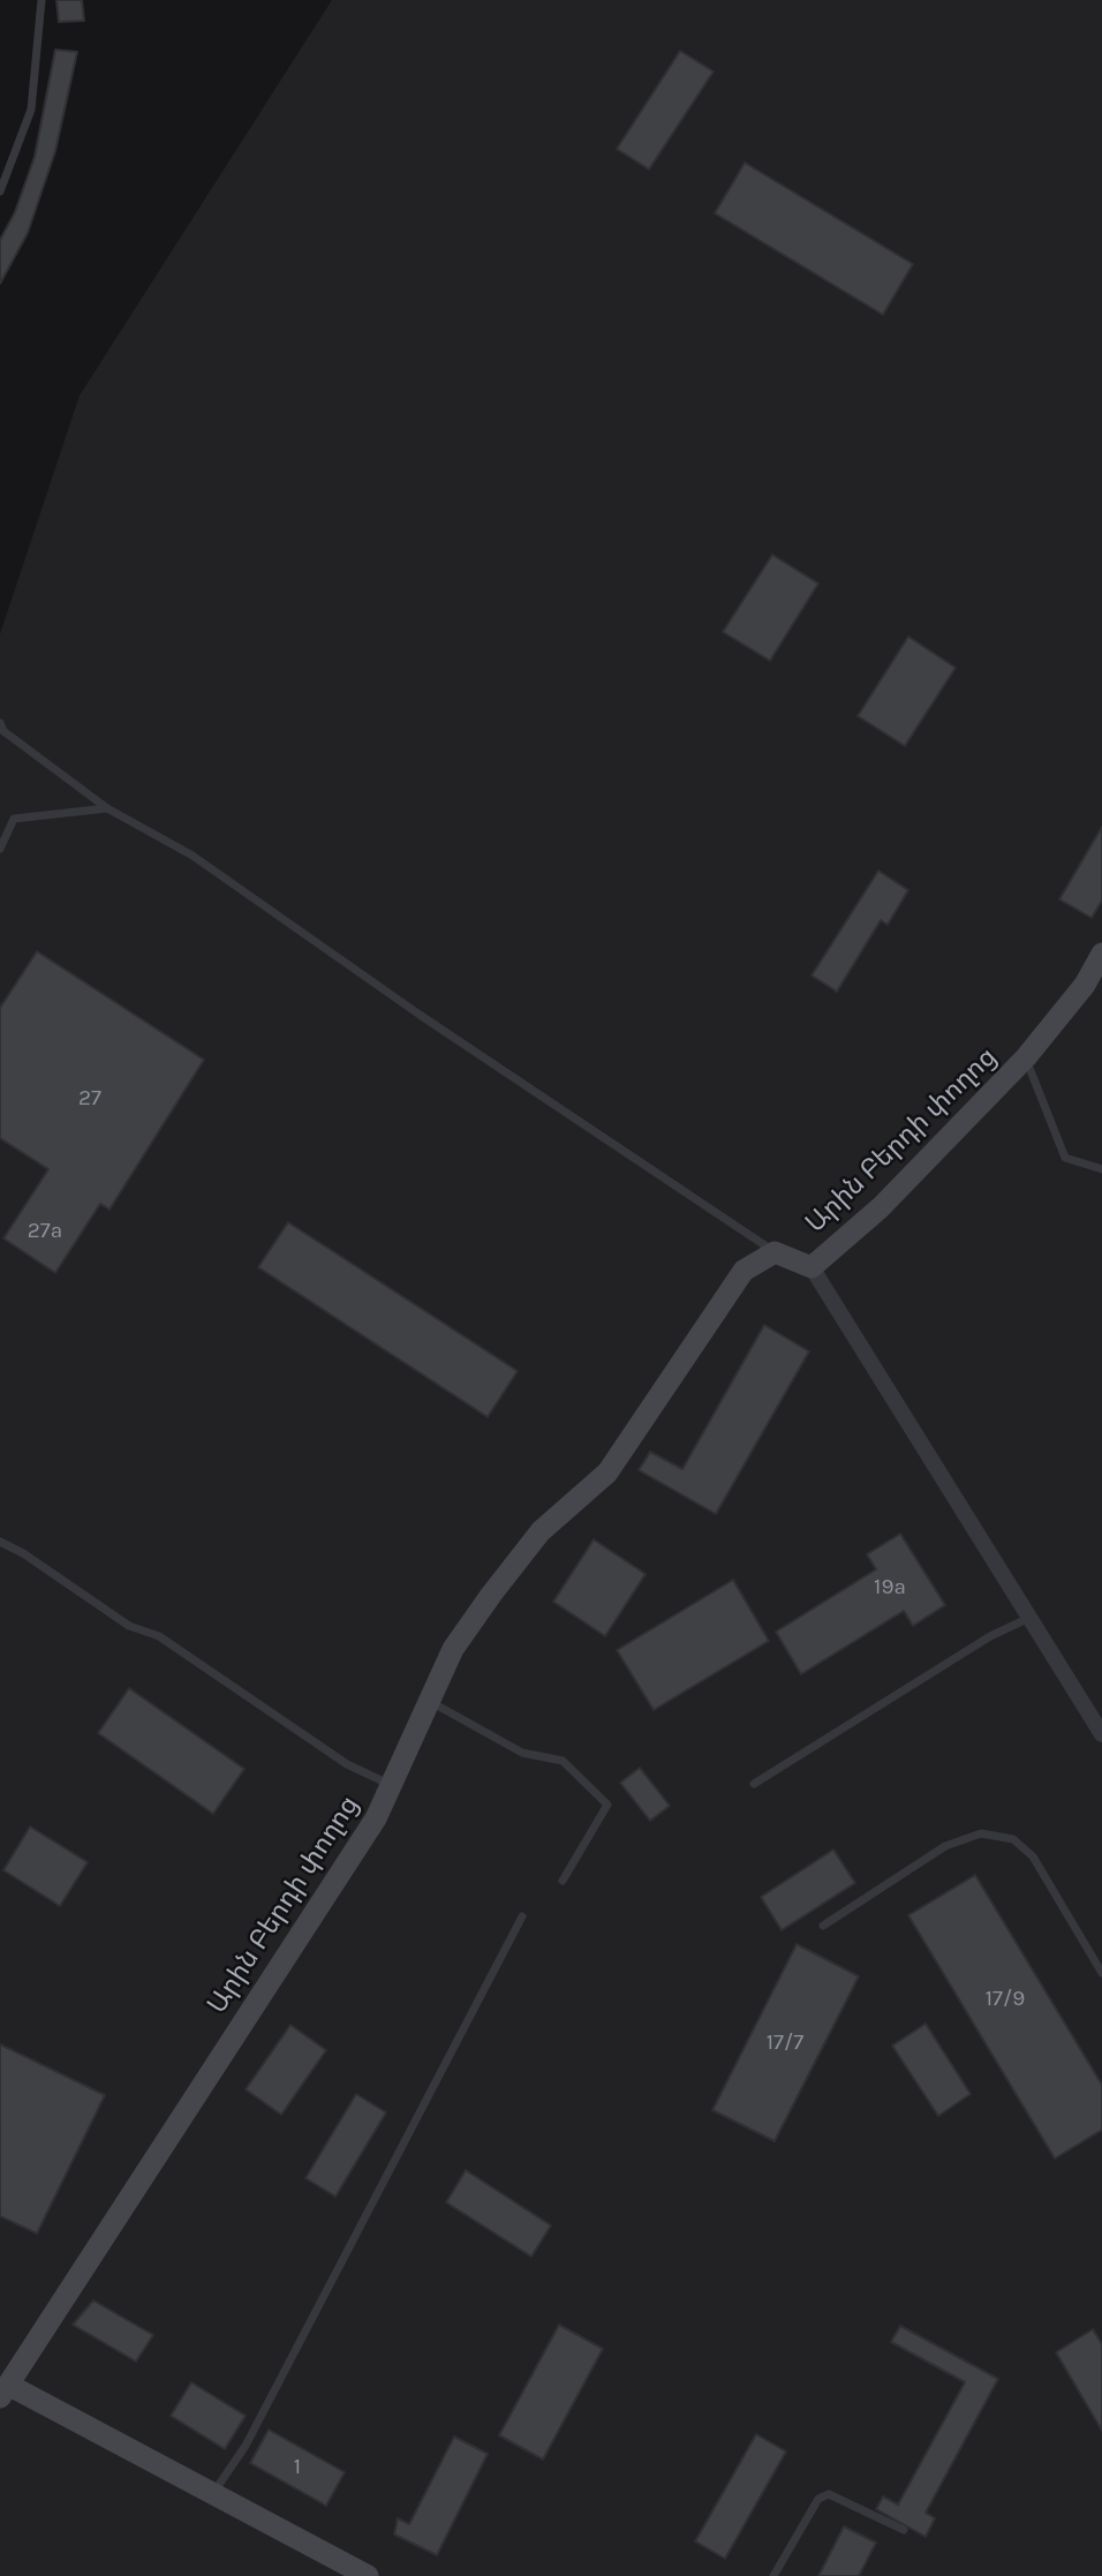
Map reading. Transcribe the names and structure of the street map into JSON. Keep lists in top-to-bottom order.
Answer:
{
  "streets": {
    "street": ["Արին Բերդի փողոց"]
  },
  "house_numbers": [
    "27",
    "27a",
    "19a",
    "17/9",
    "17/7",
    "1"
  ]
}
